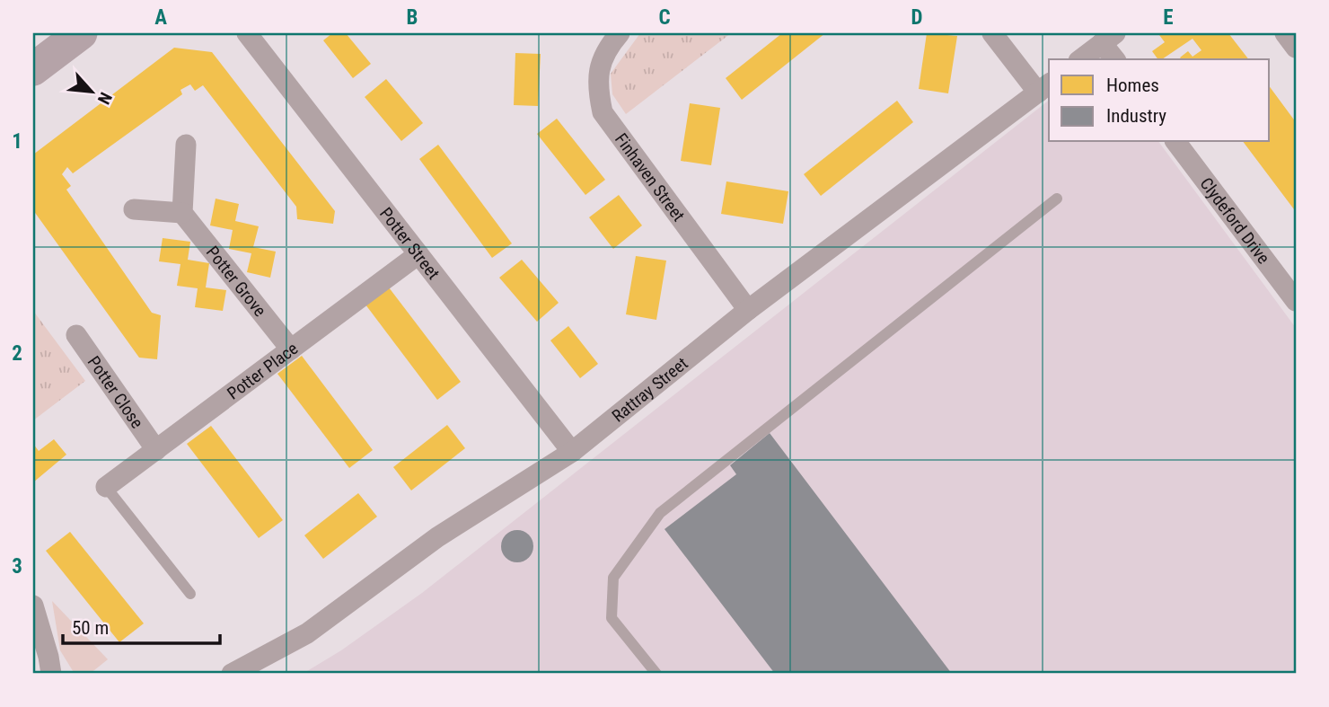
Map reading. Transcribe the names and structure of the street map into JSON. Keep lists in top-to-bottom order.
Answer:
{
  "streets": {
    "street": [
      "Finhaven Street",
      "Clydeford Drive",
      "Potter Street",
      "Potter Grove",
      "Potter Place",
      "Rattray Street",
      "Potter Close"
    ]
  },
  "crossings": [
    ["Finhaven Street", "Rattray Street"],
    ["Potter Street", "Potter Place"],
    ["Potter Street", "Rattray Street"],
    ["Potter Grove", "Potter Place"],
    ["Potter Place", "Potter Close"]
  ],
  "legend": ["Homes", "Industry"],
  "scale_bar": "50 m",
  "north": "bottom right",
  "grid": {
    "columns": [
      "A",
      "B",
      "C",
      "D",
      "E"
    ],
    "rows": ["1", "2", "3"]
  }
}
